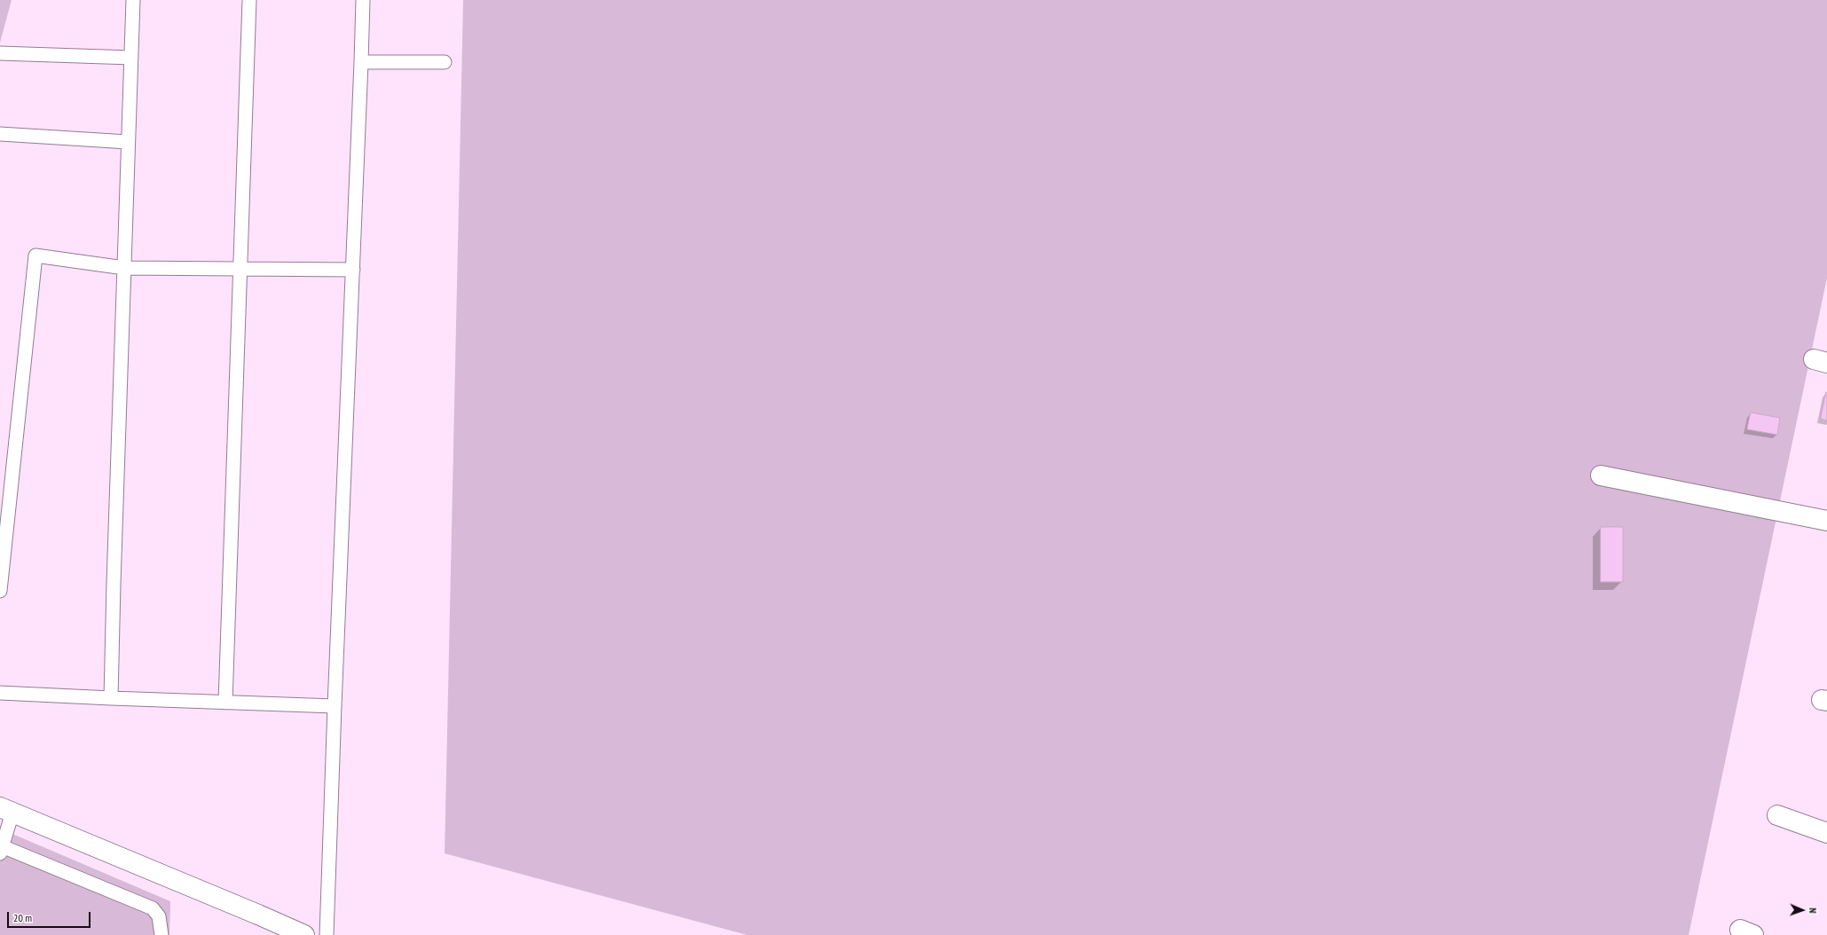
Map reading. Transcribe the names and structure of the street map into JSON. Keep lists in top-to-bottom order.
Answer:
{
  "scale_bar": "20 m",
  "north": "right"
}
